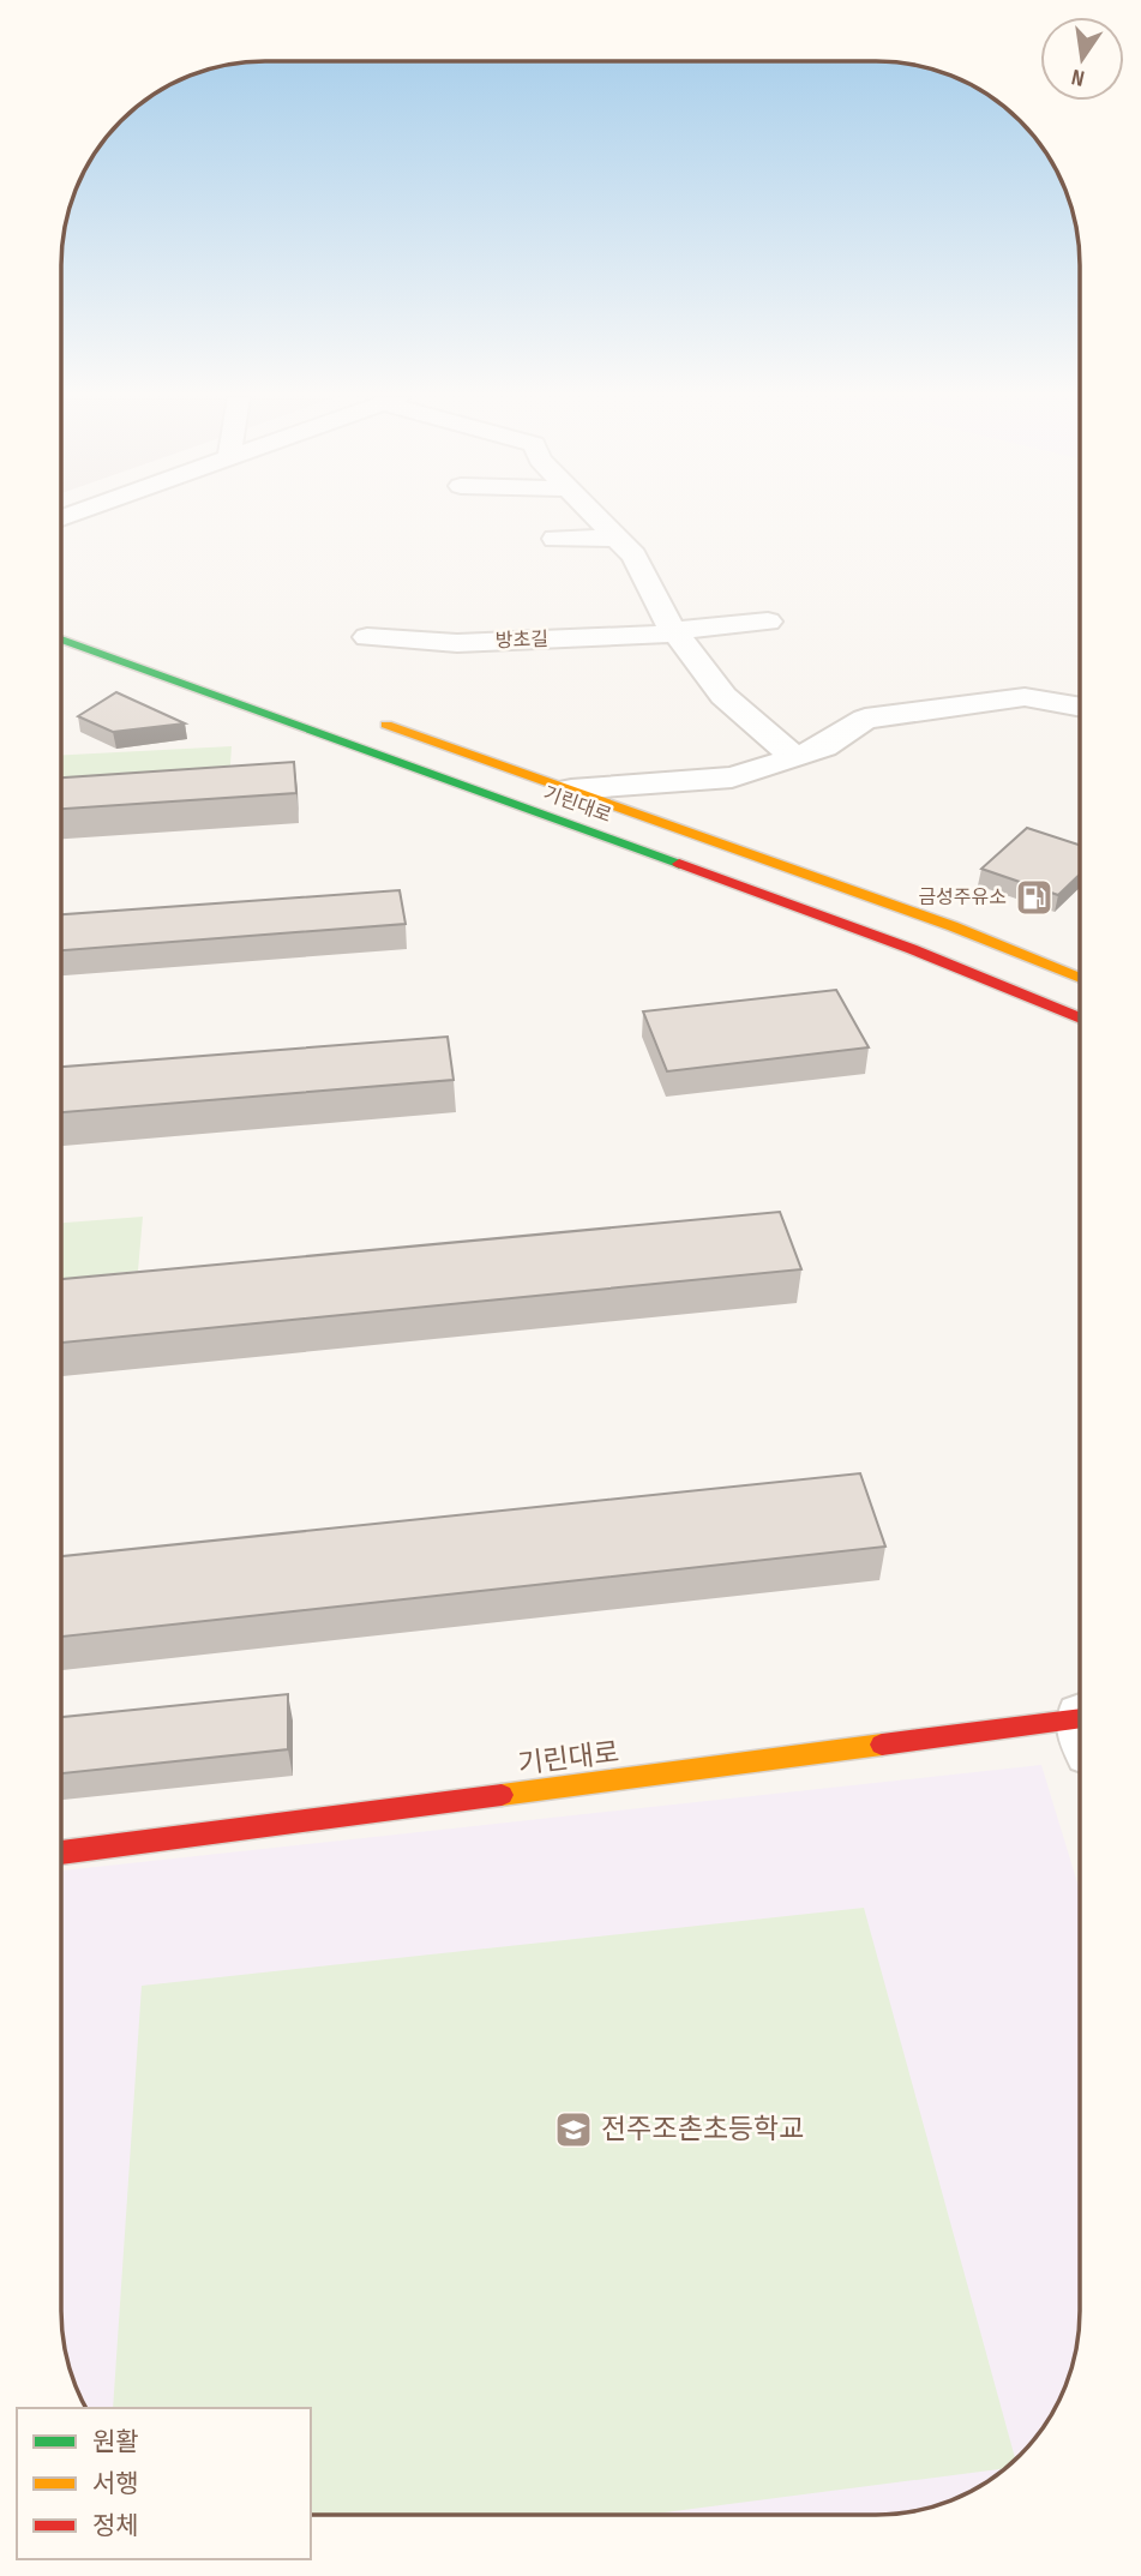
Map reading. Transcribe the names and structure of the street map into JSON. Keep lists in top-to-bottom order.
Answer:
{
  "streets": {
    "street": ["방초길", "기린대로"]
  },
  "places": {
    "fuel station": ["금성주유소"],
    "school or university": ["전주조촌초등학교"]
  },
  "legend": ["원활", "서행", "정체"],
  "north": "bottom"
}
